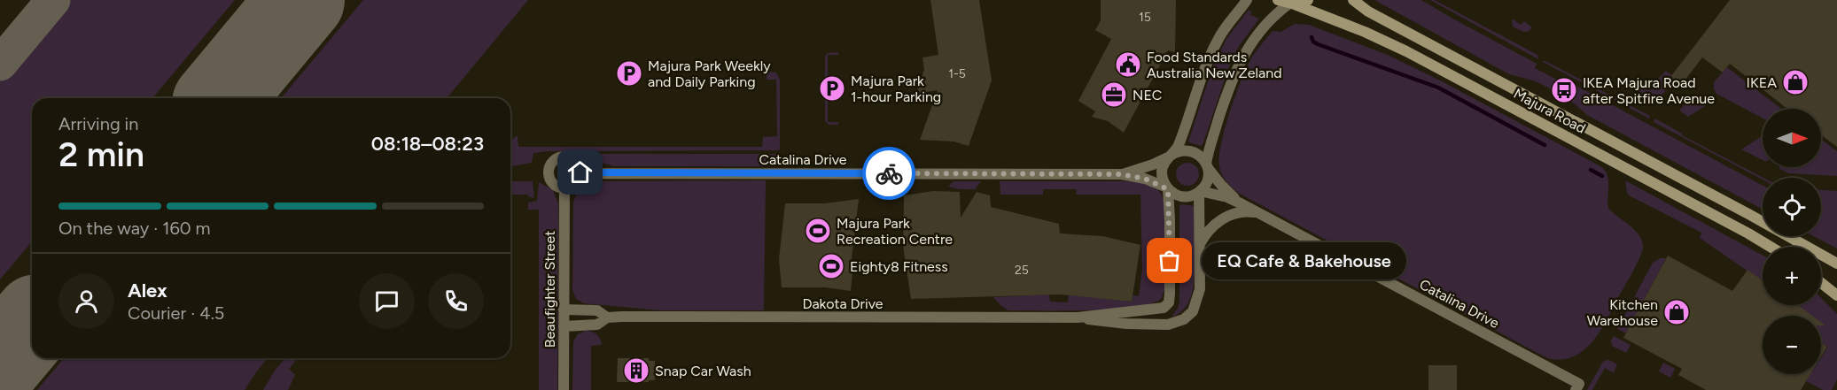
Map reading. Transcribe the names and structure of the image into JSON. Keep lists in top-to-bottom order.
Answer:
{
  "streets": {
    "main road": ["Majura Road"],
    "street": ["Catalina Drive", "Beaufighter Street", "Dakota Drive"]
  },
  "crossings": [
    ["Catalina Drive", "Beaufighter Street"],
    ["Beaufighter Street", "Dakota Drive"]
  ],
  "places": {
    "public building": ["Food Standards Australia New Zeland"],
    "parking": ["Majura Park Weekly and Daily Parking", "Majura Park 1-hour Parking"],
    "shop": ["IKEA", "Kitchen Warehouse"],
    "bus stop": ["IKEA Majura Road after Spitfire Avenue"],
    "office": ["NEC"],
    "sports": ["Majura Park Recreation Centre", "Eighty8 Fitness"],
    "other": ["EQ Cafe & Bakehouse"],
    "building": ["Snap Car Wash"]
  },
  "house_numbers": ["15", "1-5", "25"],
  "north": "right",
  "page": {
    "heading": ["2 min", "Arriving in", "08:18–08:23"],
    "panel": ["Alex", "Courier · 4.5"],
    "map_buttons": ["+", "−"],
    "bar": "On the way · 160 m",
    "bubble": "EQ Cafe & Bakehouse"
  }
}
